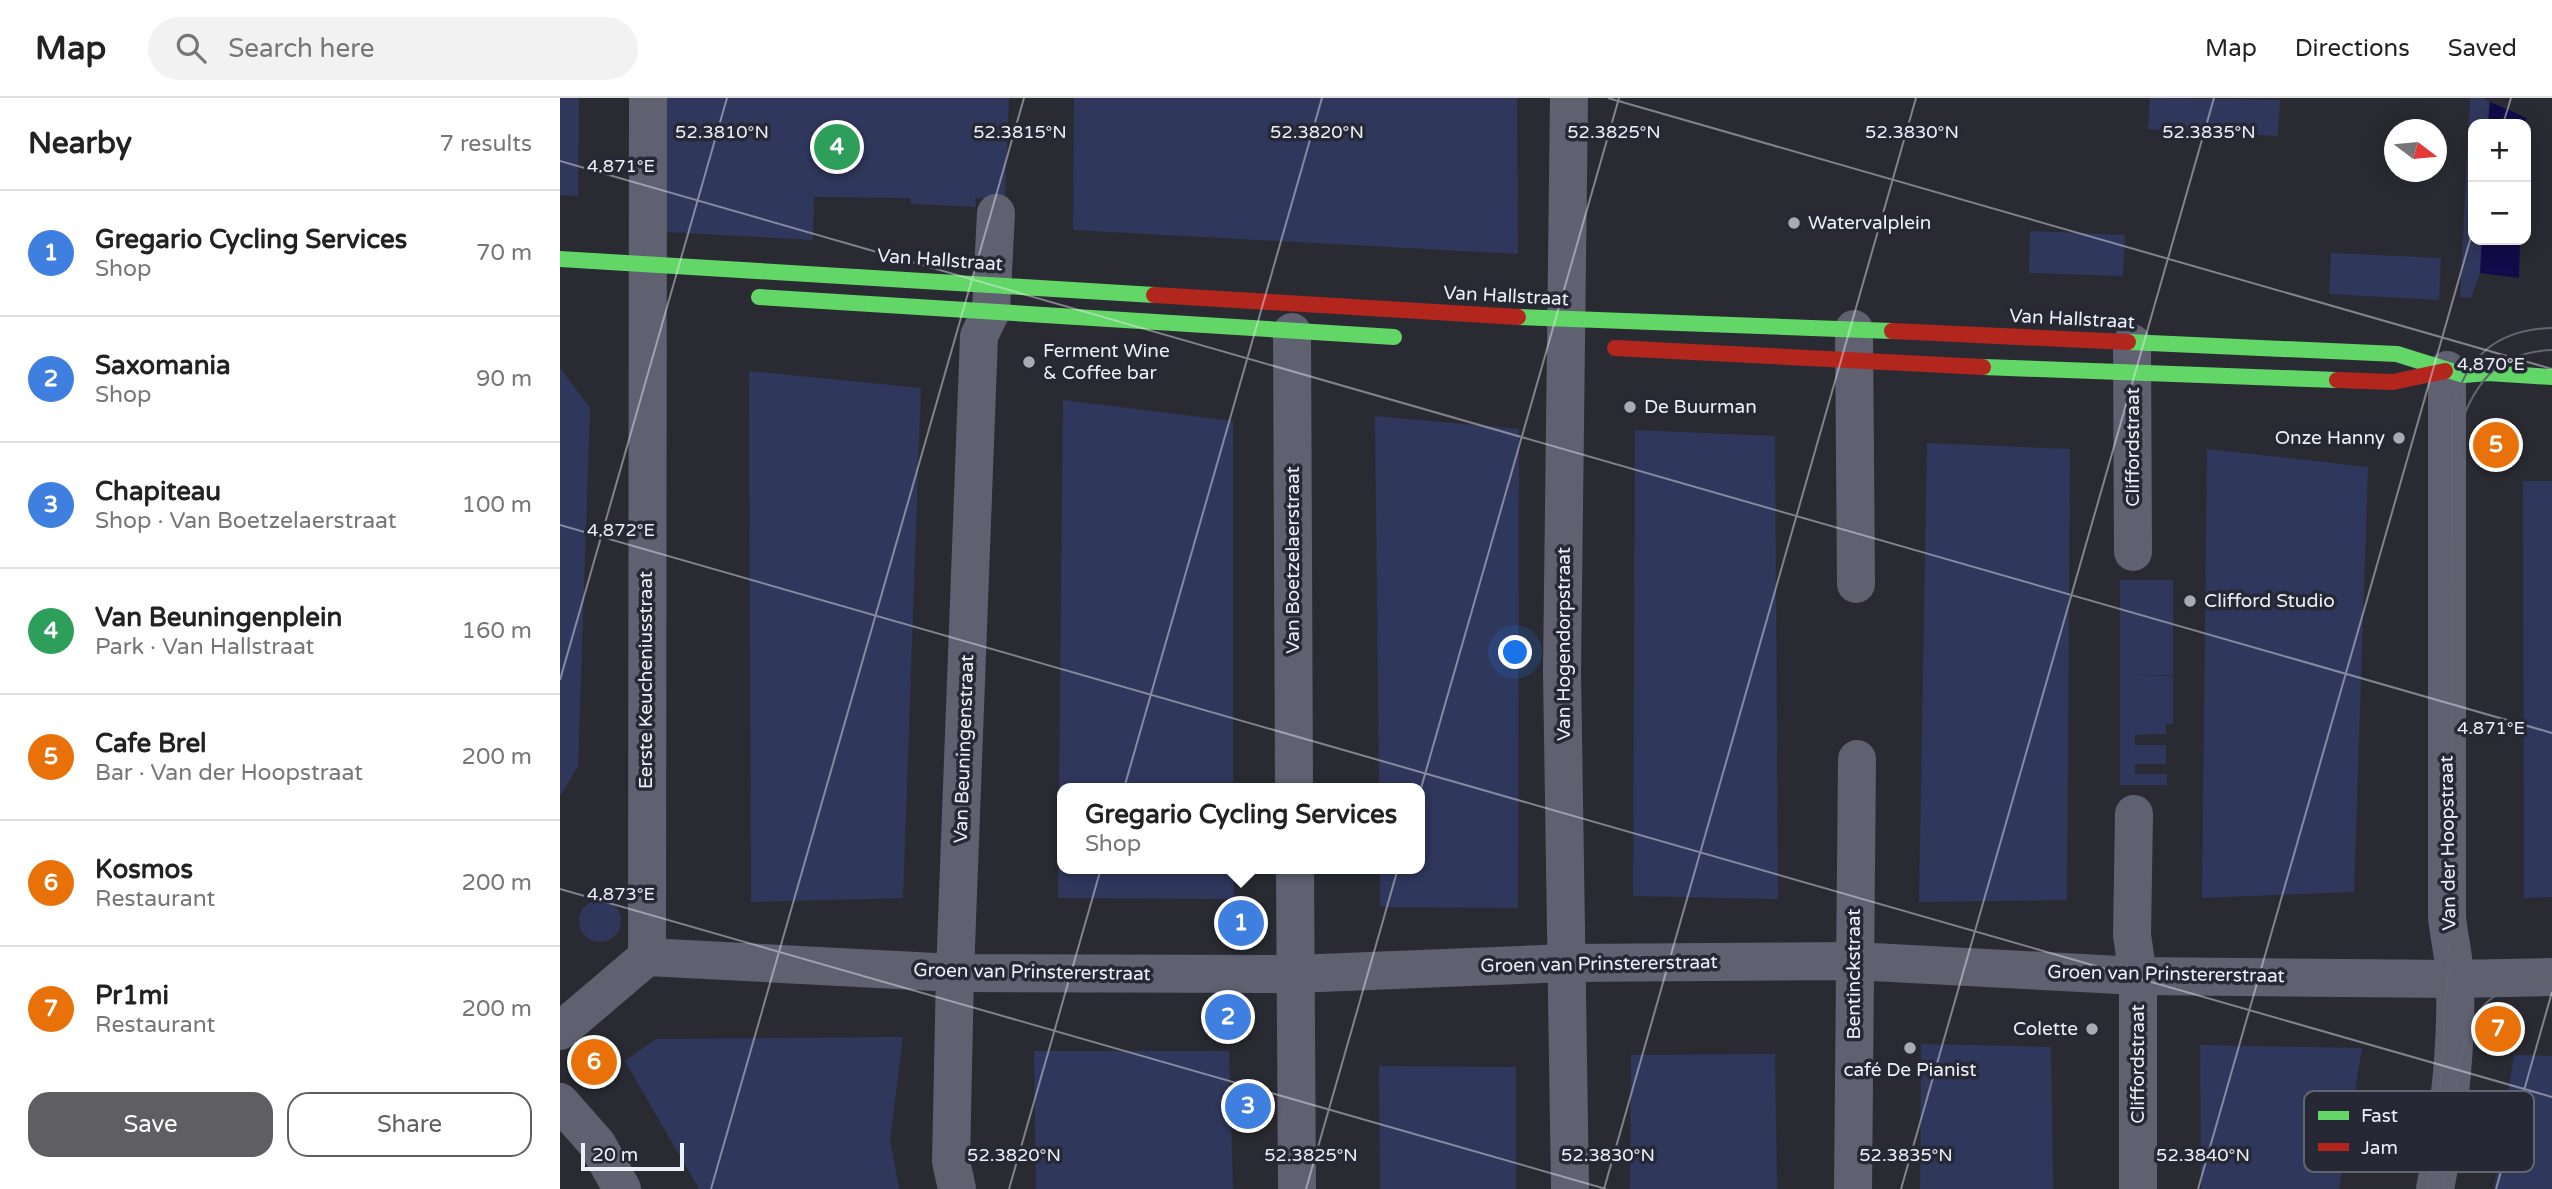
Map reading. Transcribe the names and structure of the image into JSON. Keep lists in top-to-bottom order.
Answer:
{
  "streets": {
    "street": [
      "Van Hallstraat",
      "Cliffordstraat",
      "Van Boetzelaerstraat",
      "Van Hogendorpstraat",
      "Eerste Keucheniusstraat",
      "Van Beuningenstraat",
      "Van der Hoopstraat",
      "Groen van Prinstererstraat",
      "Bentinckstraat"
    ]
  },
  "crossings": [
    ["Van Hallstraat", "Cliffordstraat"],
    ["Van Hallstraat", "Van Boetzelaerstraat"],
    ["Van Hallstraat", "Van Hogendorpstraat"],
    ["Van Hallstraat", "Eerste Keucheniusstraat"],
    ["Van Hallstraat", "Van Beuningenstraat"],
    ["Van Hallstraat", "Van der Hoopstraat"],
    ["Cliffordstraat", "Groen van Prinstererstraat"],
    ["Van Hogendorpstraat", "Groen van Prinstererstraat"],
    ["Eerste Keucheniusstraat", "Groen van Prinstererstraat"],
    ["Van Beuningenstraat", "Groen van Prinstererstraat"],
    ["Van der Hoopstraat", "Groen van Prinstererstraat"],
    ["Groen van Prinstererstraat", "Bentinckstraat"]
  ],
  "places": [
    "Watervalplein",
    "Ferment Wine & Coffee bar",
    "De Buurman",
    "Onze Hanny",
    "Clifford Studio",
    "Colette",
    "café De Pianist"
  ],
  "legend": ["Fast", "Jam"],
  "scale_bar": "20 m",
  "north": "right",
  "page": {
    "header": "Map",
    "search": "Search here",
    "nav": ["Map", "Directions", "Saved"],
    "heading": ["Nearby", "7 results"],
    "map_buttons": ["+", "−"],
    "pins": [
      "4",
      "5",
      "1",
      "2",
      "7",
      "6",
      "3"
    ],
    "list": [
      {
        "mark": "1",
        "name": "Gregario Cycling Services",
        "note": "Shop",
        "value": "70 m"
      },
      {
        "mark": "2",
        "name": "Saxomania",
        "note": "Shop",
        "value": "90 m"
      },
      {
        "mark": "3",
        "name": "Chapiteau",
        "note": "Shop · Van Boetzelaerstraat",
        "value": "100 m"
      },
      {
        "mark": "4",
        "name": "Van Beuningenplein",
        "note": "Park · Van Hallstraat",
        "value": "160 m"
      },
      {
        "mark": "5",
        "name": "Cafe Brel",
        "note": "Bar · Van der Hoopstraat",
        "value": "200 m"
      },
      {
        "mark": "6",
        "name": "Kosmos",
        "note": "Restaurant",
        "value": "200 m"
      },
      {
        "mark": "7",
        "name": "Pr1mi",
        "note": "Restaurant",
        "value": "200 m"
      }
    ],
    "popup": ["Gregario Cycling Services", "Shop"],
    "buttons": ["Save", "Share"],
    "scale": "20 m"
  },
  "coordinates": [
    "52.3810°N",
    "52.3815°N",
    "52.3820°N",
    "52.3825°N",
    "52.3830°N",
    "52.3835°N",
    "4.871°E",
    "4.870°E",
    "4.872°E",
    "4.873°E",
    "52.3840°N"
  ]
}
